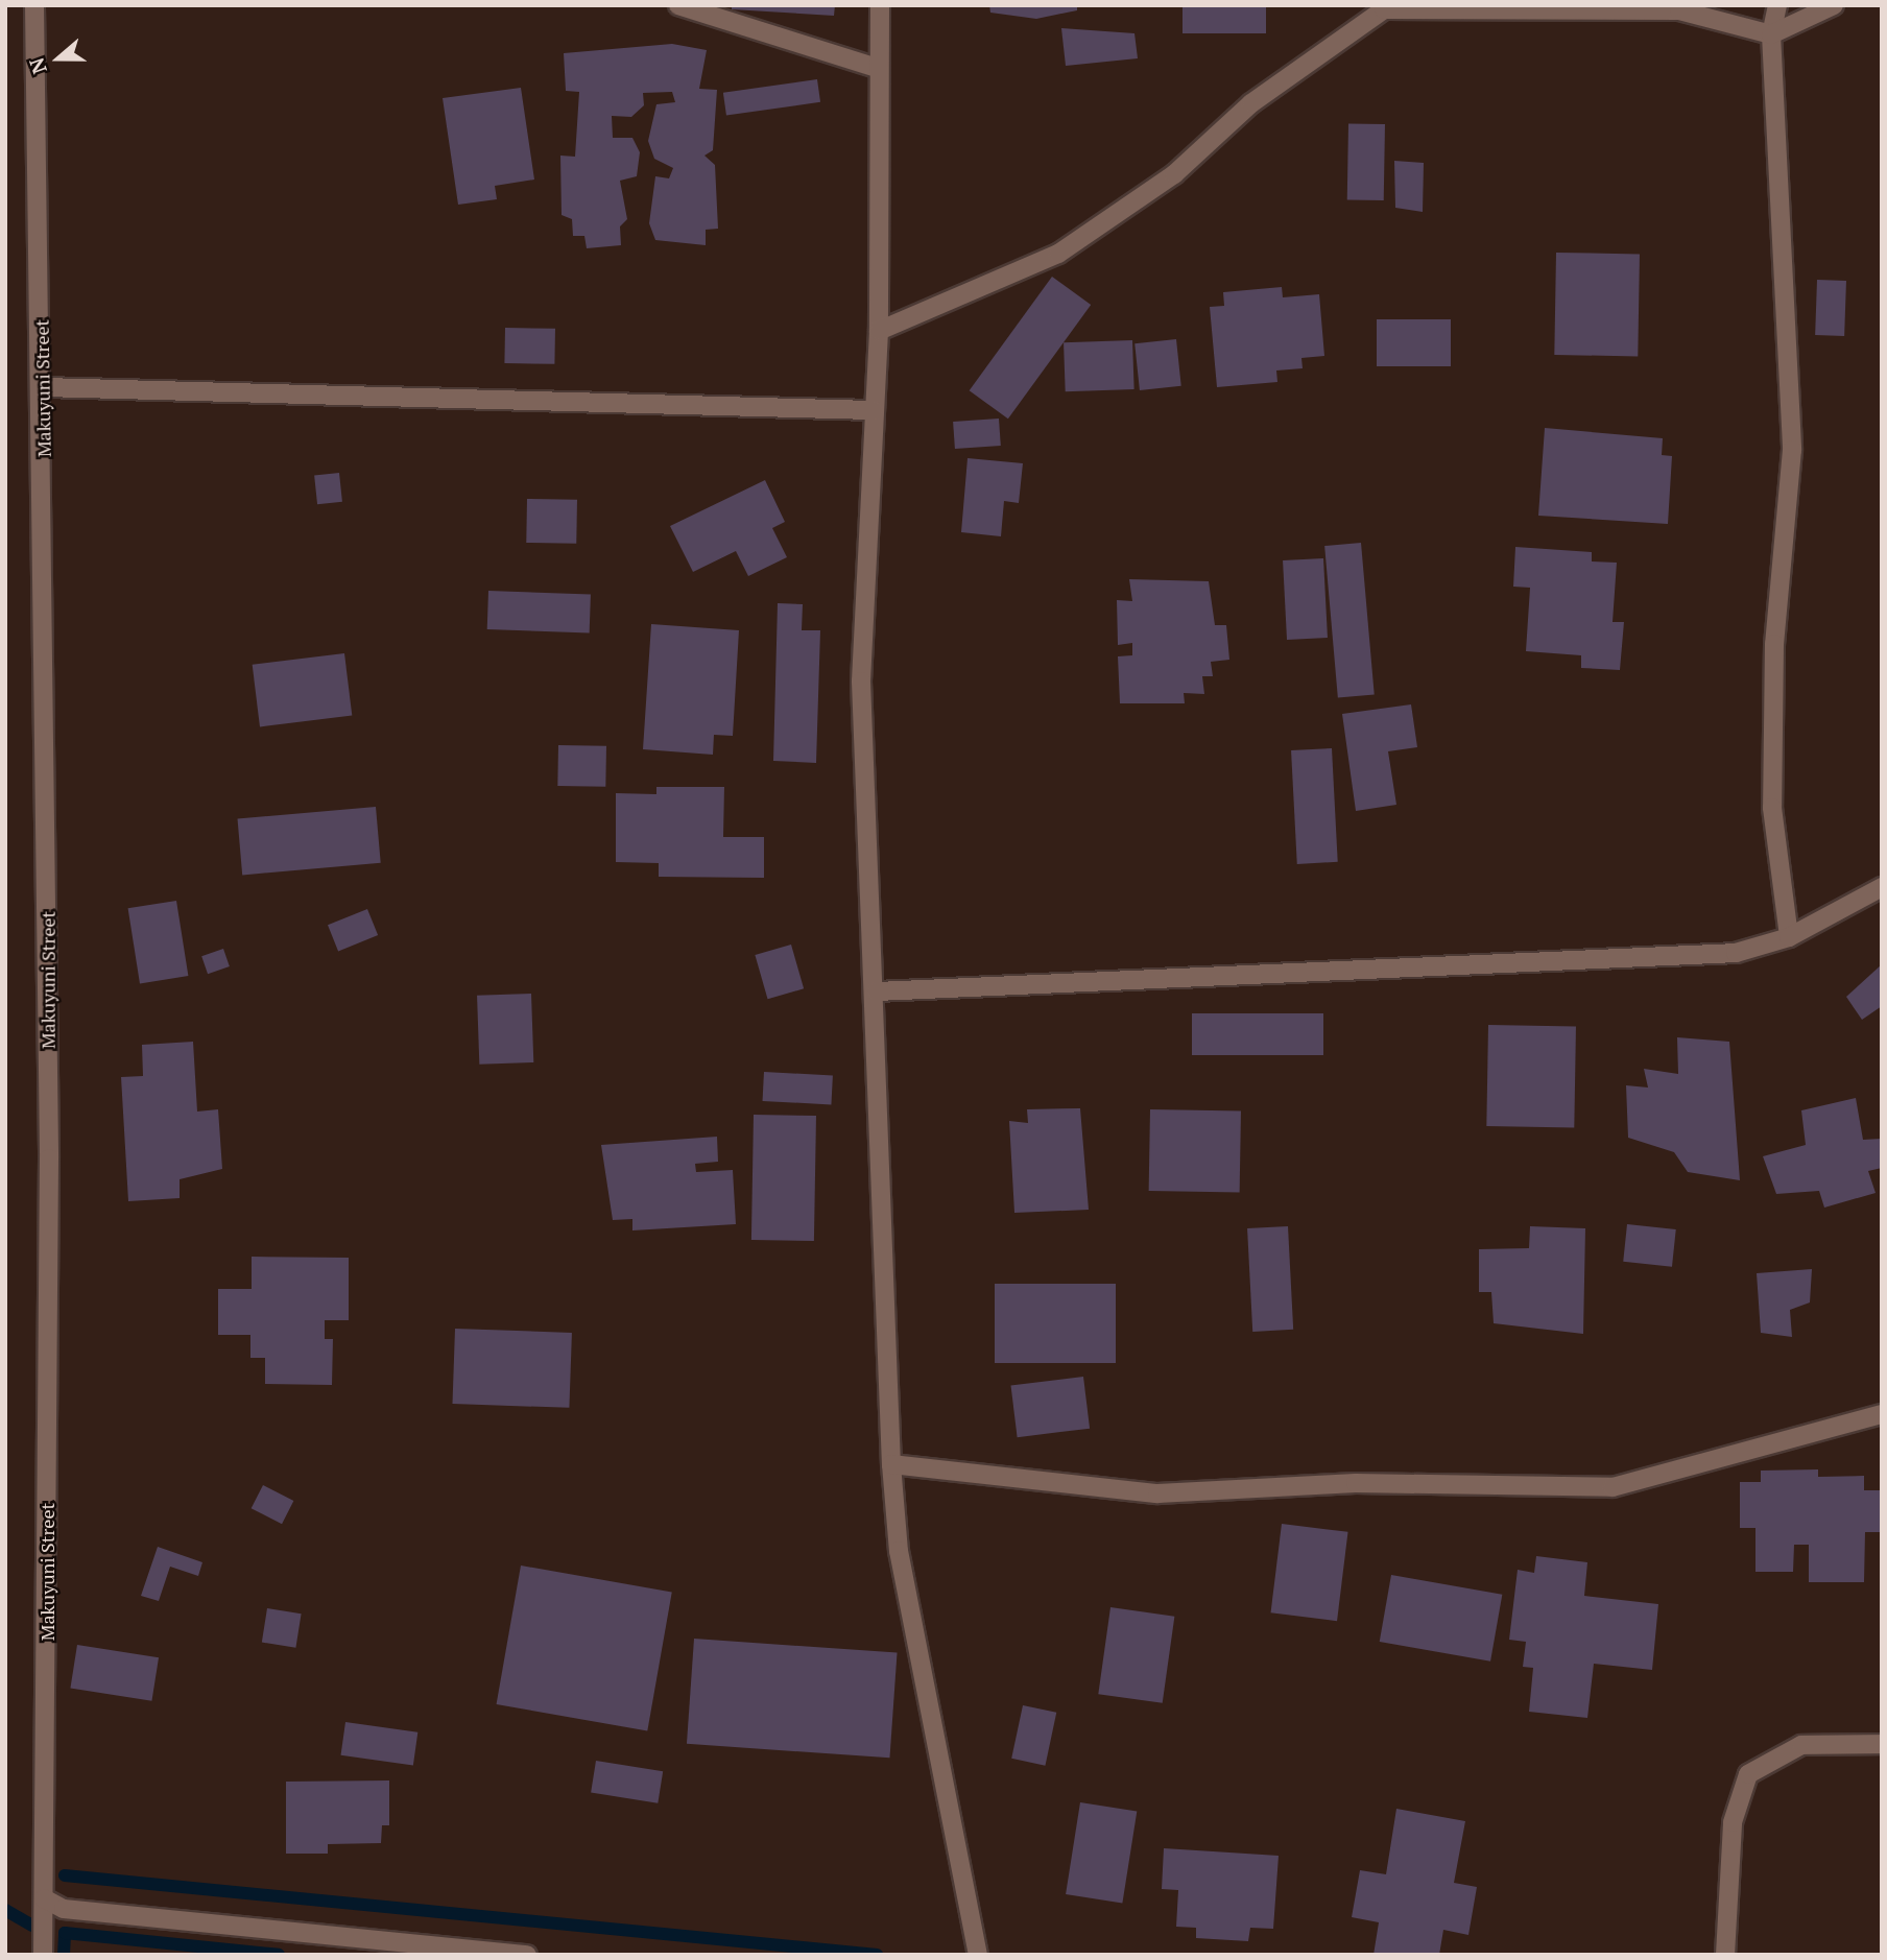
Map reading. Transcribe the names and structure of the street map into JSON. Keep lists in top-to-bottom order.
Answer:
{
  "streets": {
    "street": ["Makuyuni Street"]
  },
  "north": "left"
}
